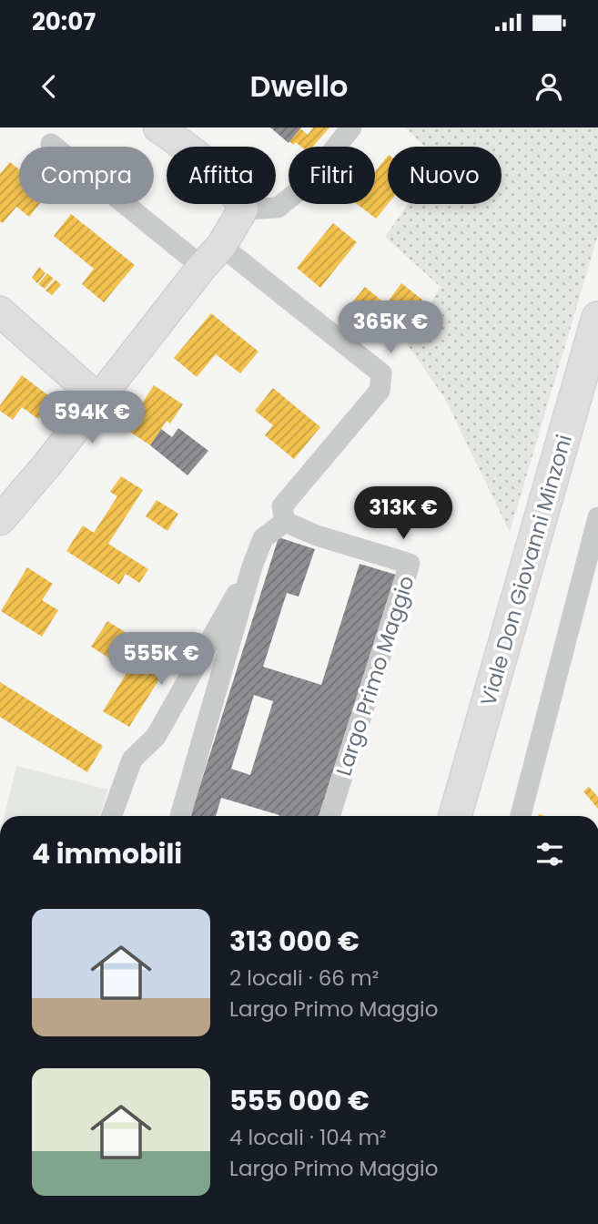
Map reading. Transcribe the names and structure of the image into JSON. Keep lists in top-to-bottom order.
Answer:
{
  "streets": {
    "main road": ["Viale Don Giovanni Minzoni"],
    "street": ["Largo Primo Maggio"]
  },
  "page": {
    "status": "20:07",
    "header": "Dwello",
    "chip": [
      "Compra",
      "Affitta",
      "Filtri",
      "Nuovo"
    ],
    "price": [
      "365K €",
      "594K €",
      "313K €",
      "555K €"
    ],
    "heading": "4 immobili",
    "list": [
      {
        "name": "313 000 €",
        "note": "2 locali · 66 m² · Largo Primo Maggio"
      },
      {
        "name": "555 000 €",
        "note": "4 locali · 104 m² · Largo Primo Maggio"
      }
    ]
  }
}
